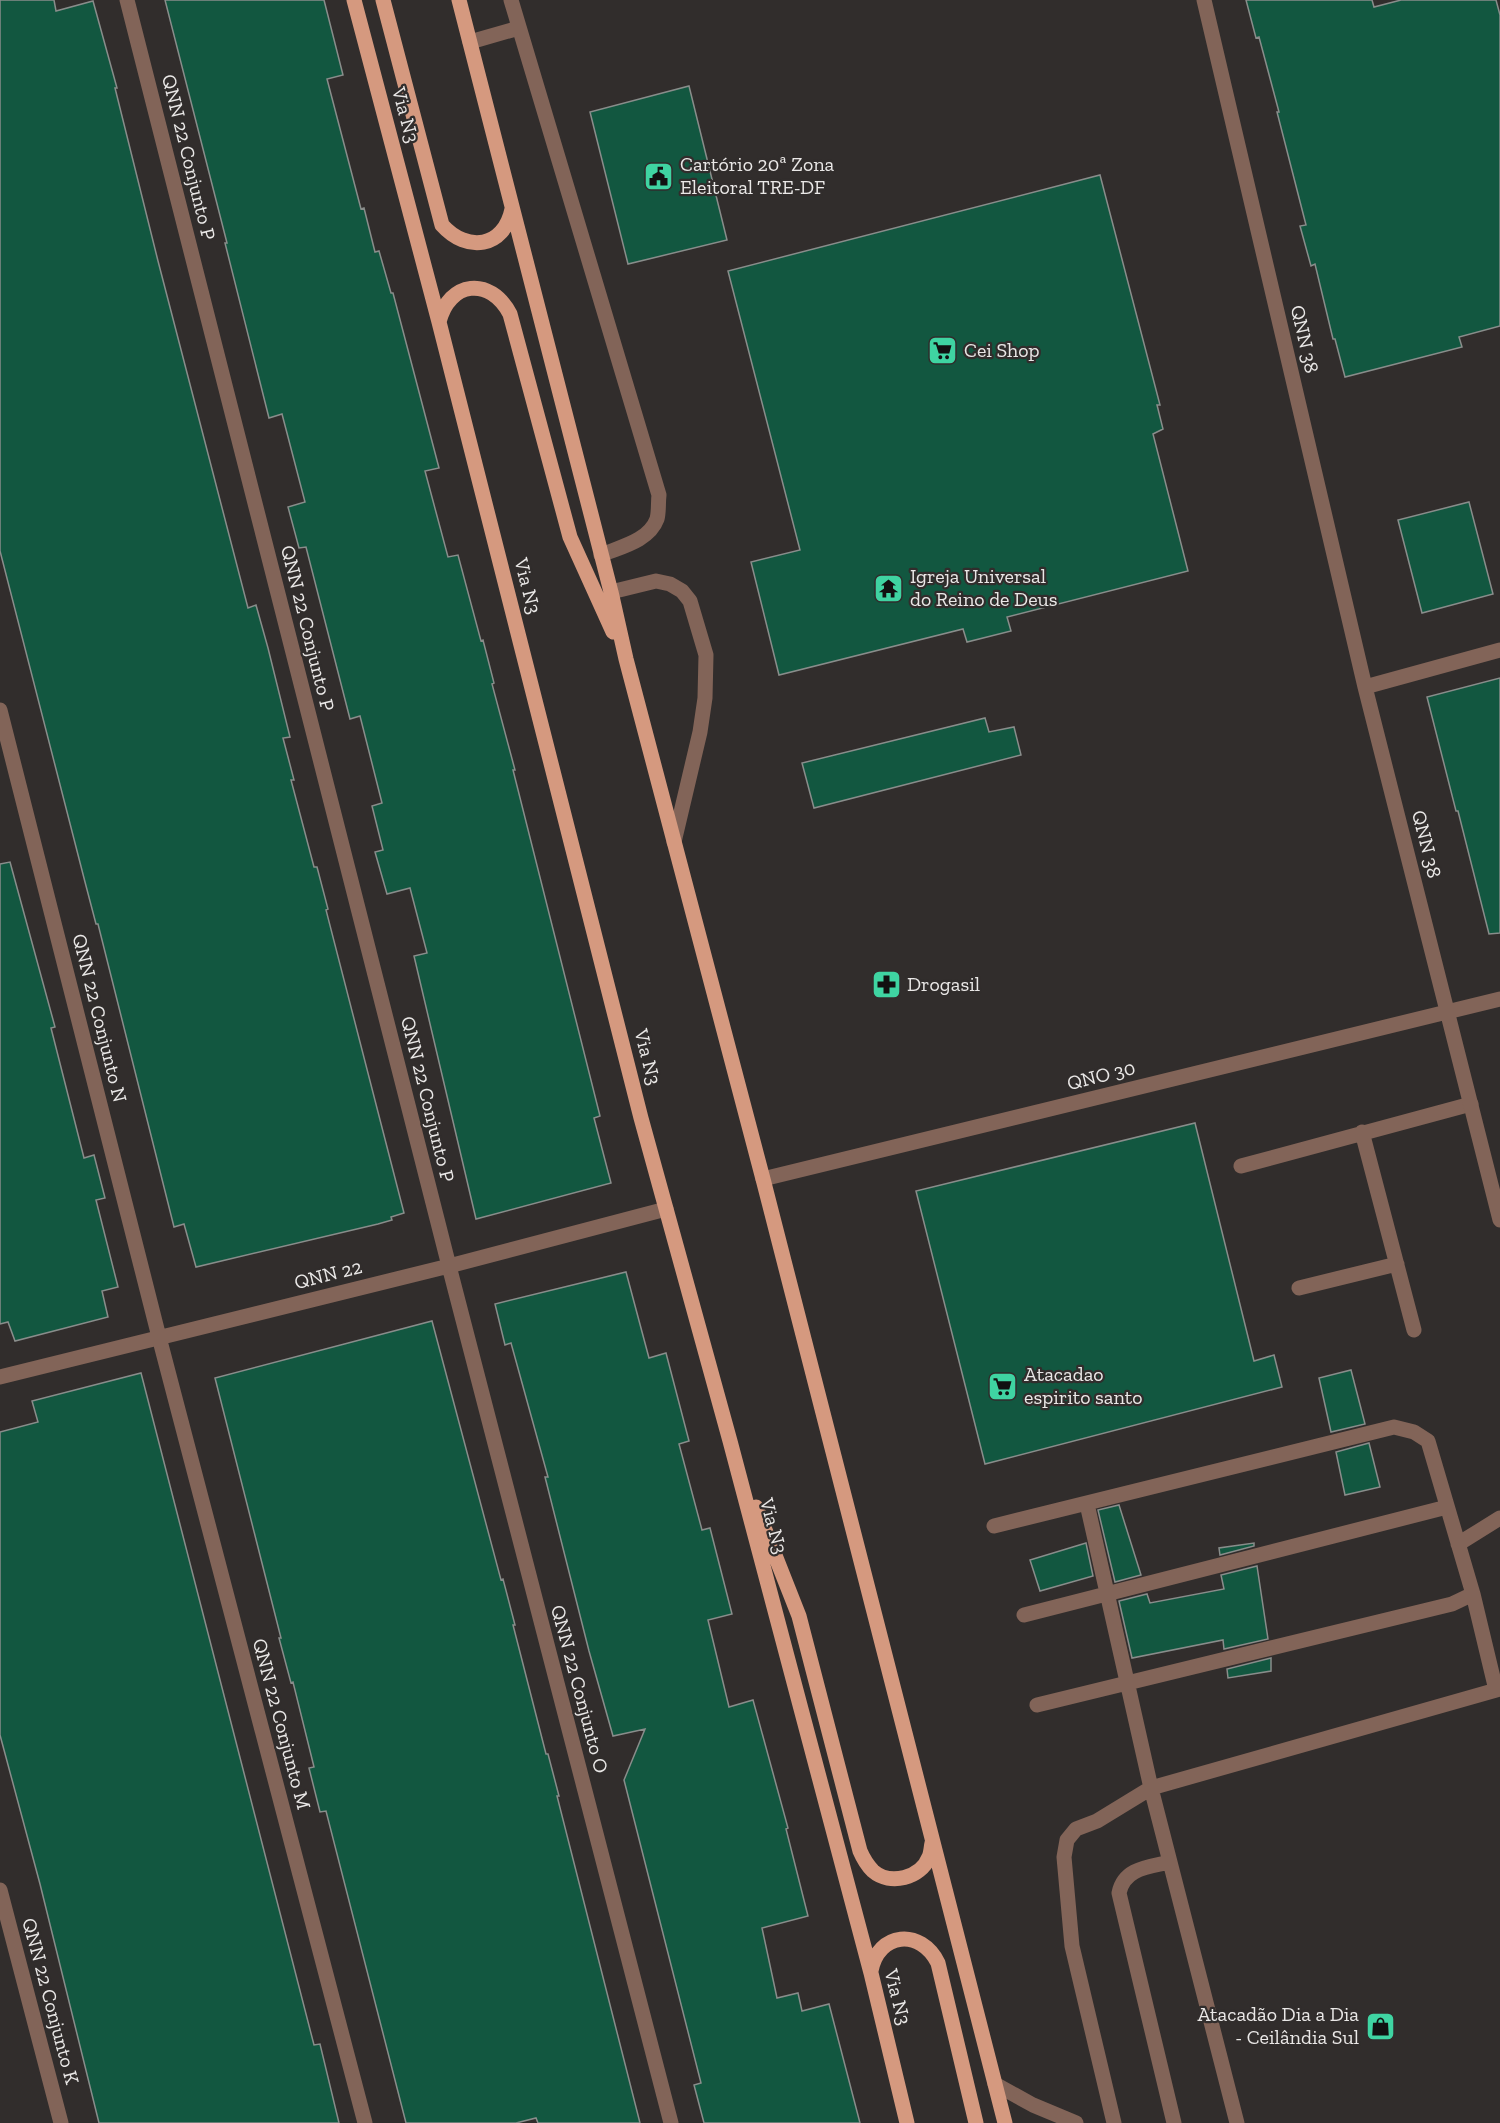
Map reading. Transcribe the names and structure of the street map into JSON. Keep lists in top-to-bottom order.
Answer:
{
  "streets": {
    "main road": ["Via N3"],
    "street": [
      "QNN 22 Conjunto P",
      "QNN 38",
      "QNN 22 Conjunto N",
      "QNO 30",
      "QNN 22",
      "QNN 22 Conjunto O",
      "QNN 22 Conjunto M",
      "QNN 22 Conjunto K"
    ]
  },
  "crossings": [
    ["Via N3", "QNN 22"],
    ["QNN 22 Conjunto P", "QNN 22"],
    ["QNN 22 Conjunto P", "QNN 22 Conjunto O"],
    ["QNN 38", "QNO 30"],
    ["QNN 22 Conjunto N", "QNN 22"],
    ["QNN 22 Conjunto N", "QNN 22 Conjunto M"],
    ["QNN 22", "QNN 22 Conjunto O"],
    ["QNN 22", "QNN 22 Conjunto M"]
  ],
  "places": {
    "public building": ["Cartório 20ª Zona Eleitoral TRE-DF"],
    "supermarket": ["Cei Shop", "Atacadao espirito santo"],
    "temple": ["Igreja Universal do Reino de Deus"],
    "pharmacy": ["Drogasil"],
    "shop": ["Atacadão Dia a Dia - Ceilândia Sul"]
  }
}
